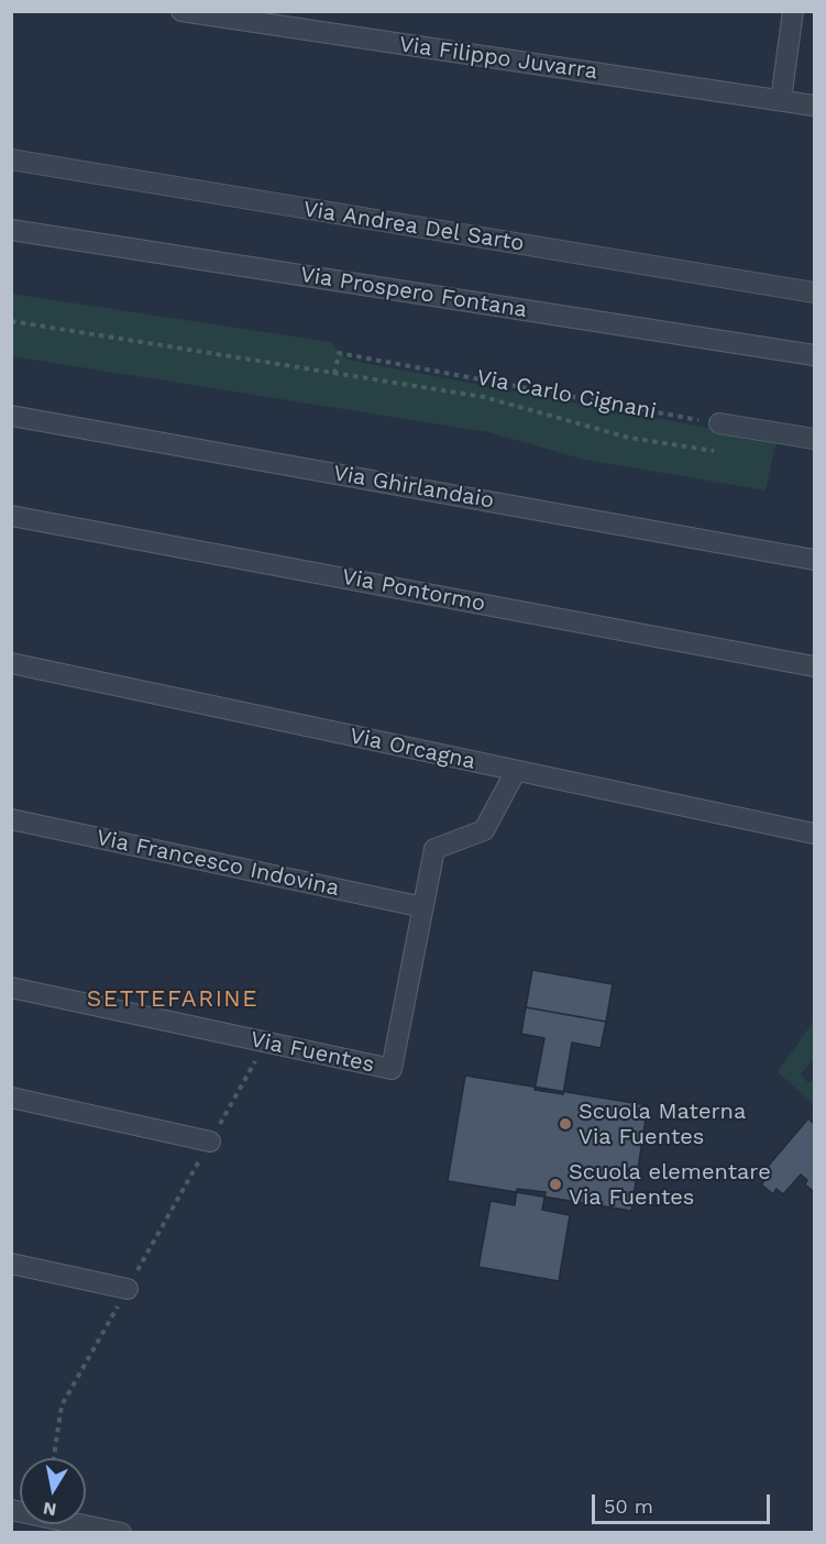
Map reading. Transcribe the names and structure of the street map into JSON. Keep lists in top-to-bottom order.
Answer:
{
  "streets": {
    "street": [
      "Via Filippo Juvarra",
      "Via Andrea Del Sarto",
      "Via Prospero Fontana",
      "Via Ghirlandaio",
      "Via Pontormo",
      "Via Orcagna",
      "Via Francesco Indovina",
      "Via Fuentes"
    ],
    "path": ["Via Carlo Cignani"]
  },
  "crossings": [
    ["Via Orcagna", "Via Fuentes"],
    ["Via Francesco Indovina", "Via Fuentes"]
  ],
  "districts": ["SETTEFARINE"],
  "places": ["Scuola Materna Via Fuentes", "Scuola elementare Via Fuentes"],
  "scale_bar": "50 m",
  "north": "bottom"
}
